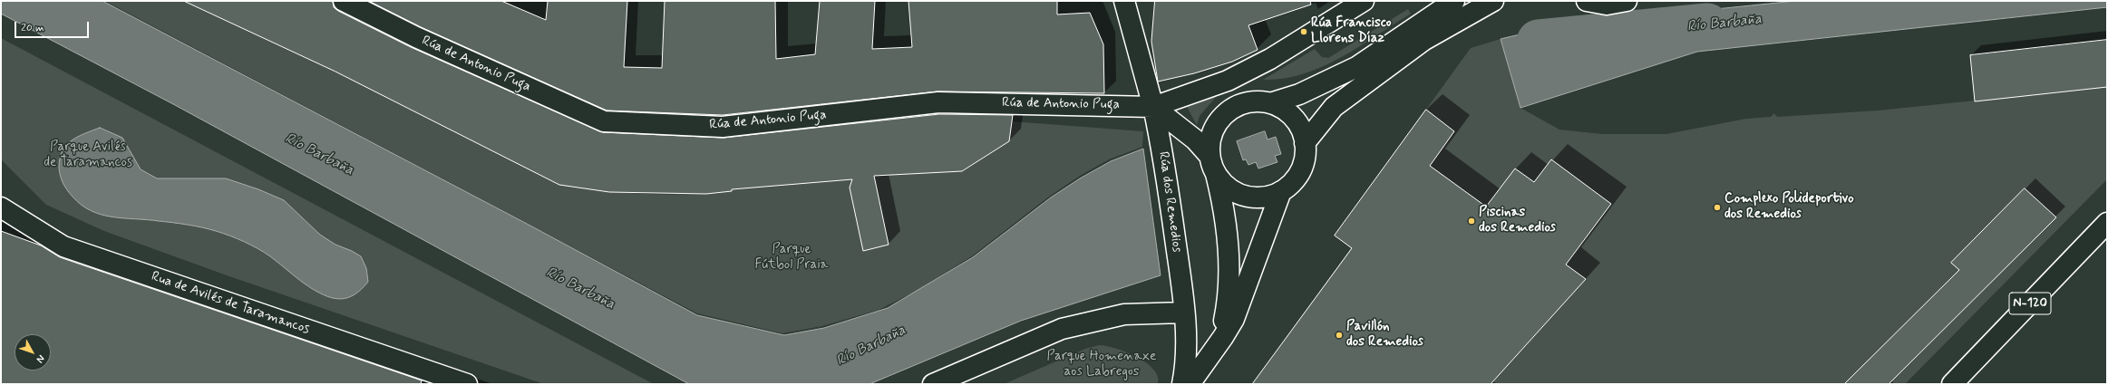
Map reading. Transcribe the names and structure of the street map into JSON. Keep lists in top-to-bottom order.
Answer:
{
  "streets": {
    "main road": [
      "Rúa de Antonio Puga",
      "Rúa dos Remedios",
      "Rua de Avilés de Taramancos",
      "N-120"
    ]
  },
  "crossings": [
    ["Rúa de Antonio Puga", "Rúa dos Remedios"]
  ],
  "water": ["Río Barbaña"],
  "parks": ["Parque Avilés de Taramancos", "Parque Fútbol Praia", "Parque Homenaxe aos Labregos"],
  "places": [
    "Rúa Francisco Llorens Díaz",
    "Complexo Polideportivo dos Remedios",
    "Piscinas dos Remedios",
    "Pavillón dos Remedios"
  ],
  "scale_bar": "20 m",
  "north": "bottom right"
}
